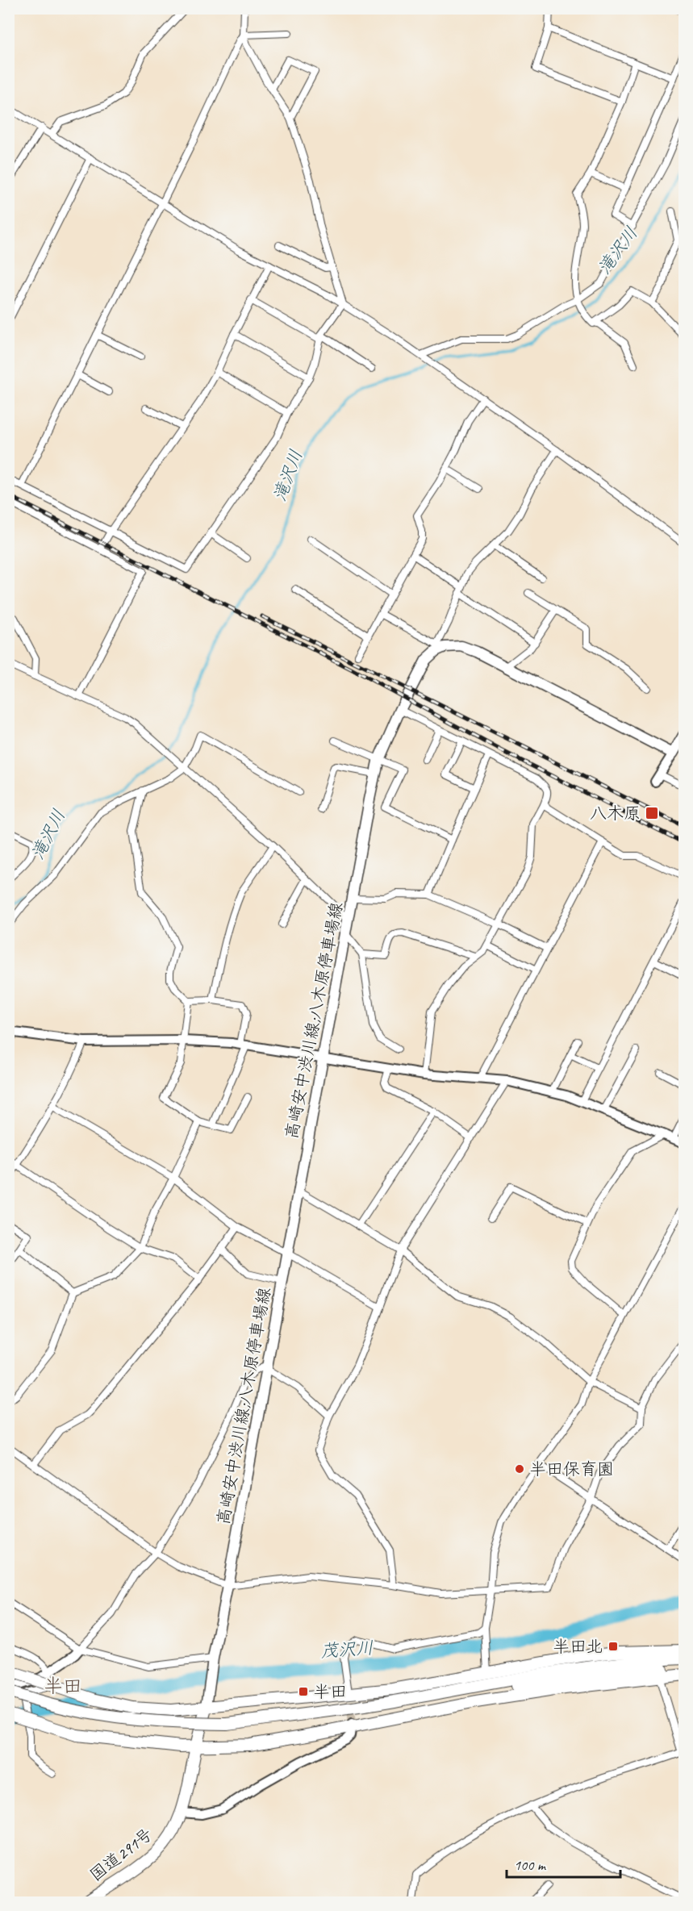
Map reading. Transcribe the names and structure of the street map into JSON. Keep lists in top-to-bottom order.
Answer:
{
  "streets": {
    "highway": ["国道291号"],
    "main road": ["高崎安中渋川線;八木原停車場線"]
  },
  "crossings": [
    ["高崎安中渋川線;八木原停車場線", "国道291号"]
  ],
  "districts": ["半田"],
  "water": ["滝沢川", "茂沢川"],
  "places": {
    "transit": ["八木原", "半田北", "半田"],
    "other": ["半田保育園"]
  },
  "scale_bar": "100 m"
}
